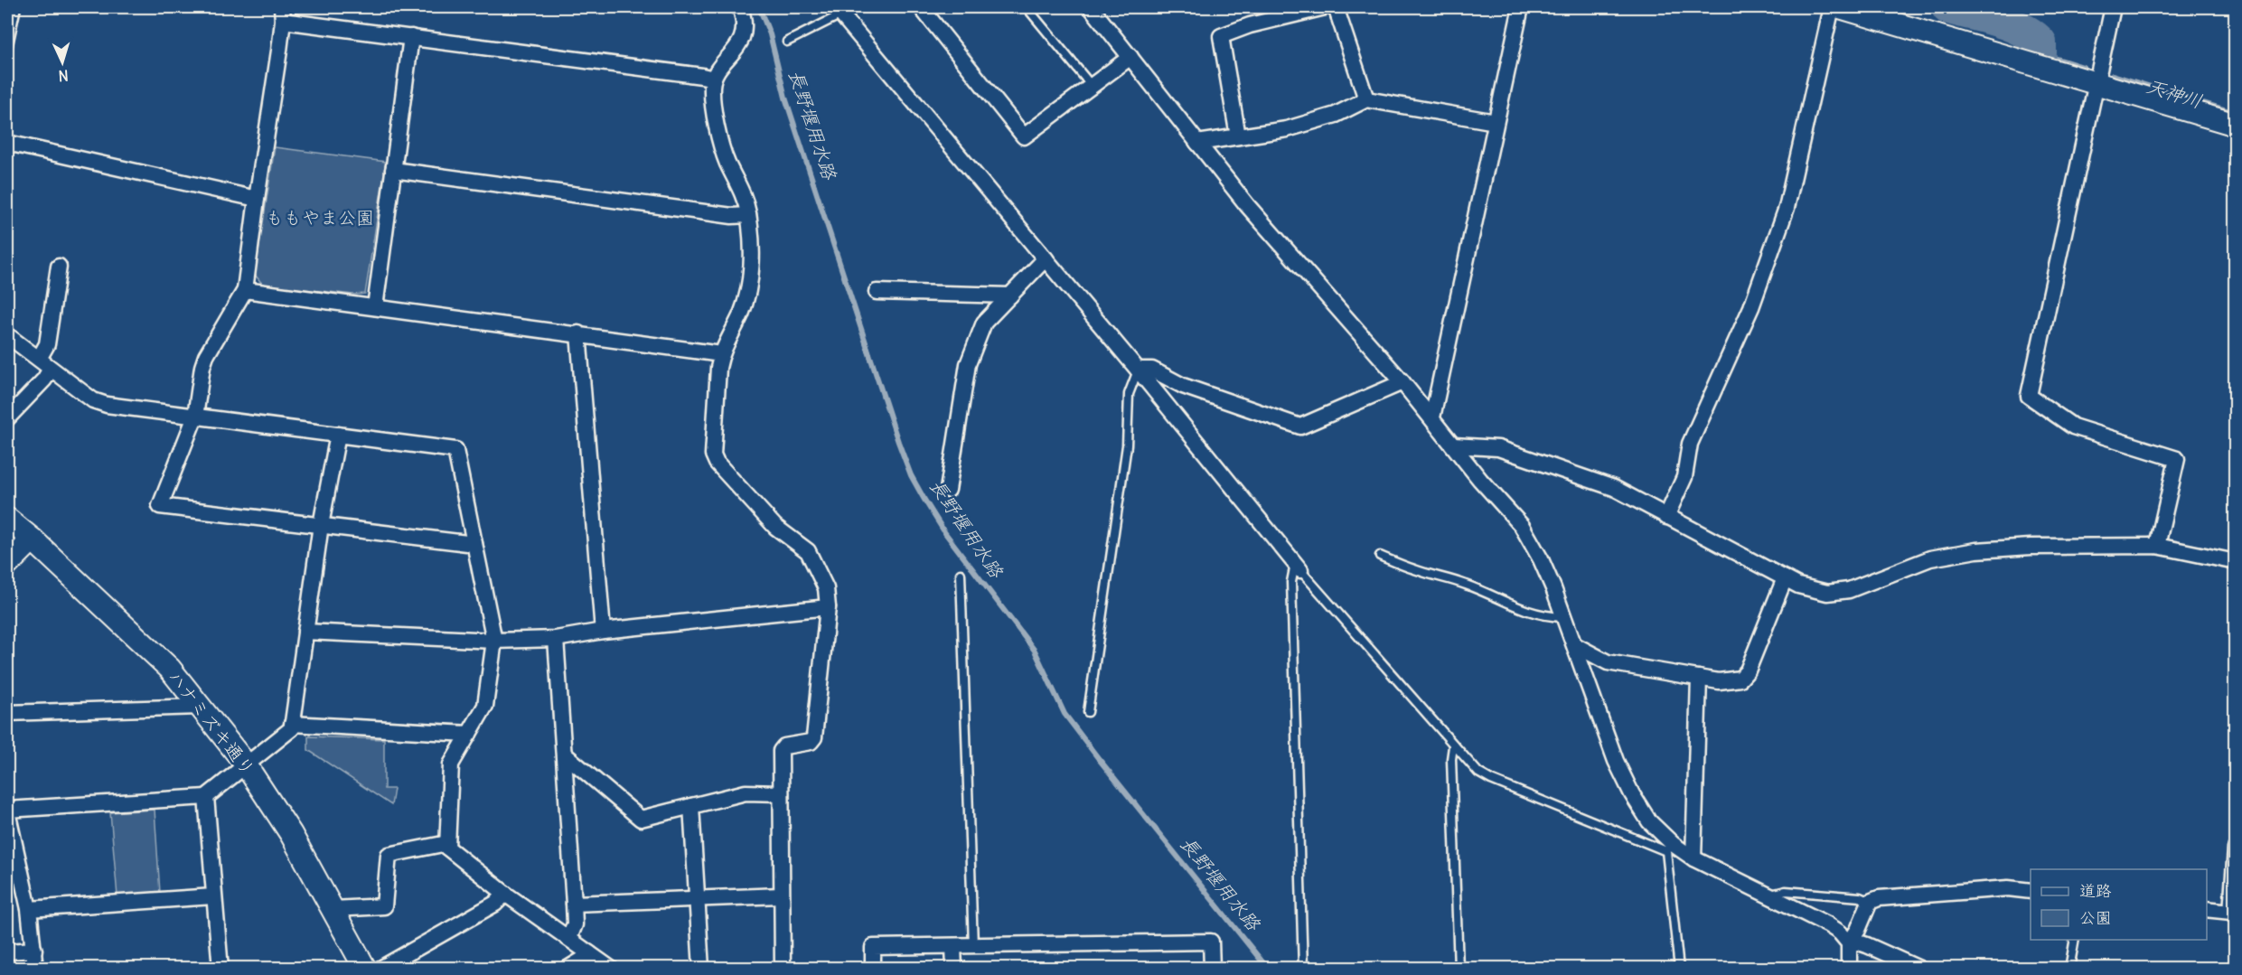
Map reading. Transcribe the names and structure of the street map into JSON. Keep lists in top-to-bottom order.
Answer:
{
  "streets": {
    "street": ["ハナミズキ通り"]
  },
  "water": ["天神川", "長野堰用水路"],
  "parks": ["ももやま公園"],
  "legend": ["道路", "公園"],
  "north": "bottom"
}
